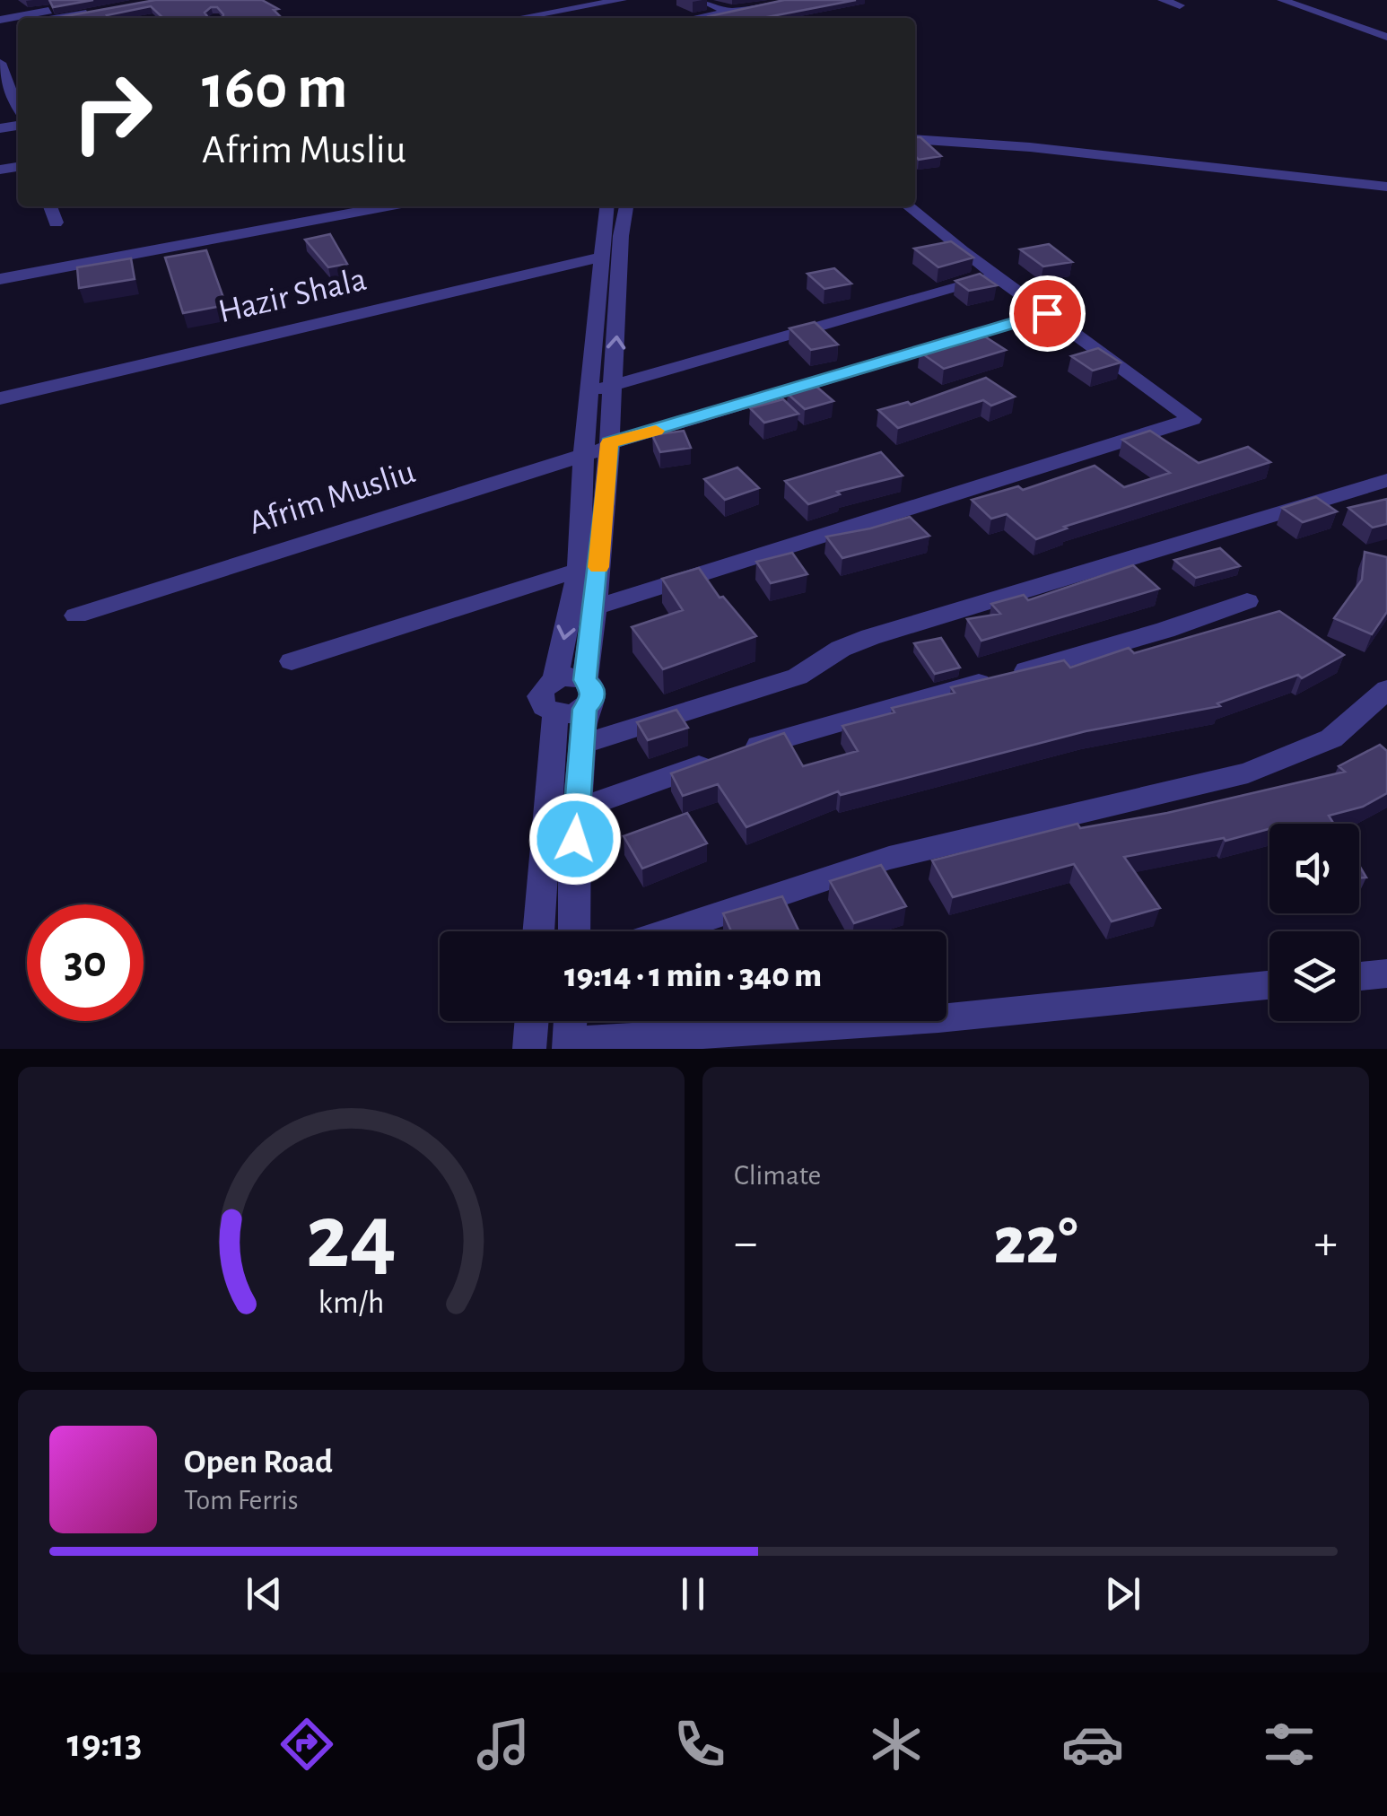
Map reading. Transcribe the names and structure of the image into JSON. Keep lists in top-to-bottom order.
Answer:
{
  "streets": {
    "street": ["Hazir Shala", "Afrim Musliu"]
  },
  "page": {
    "turn": ["160 m", "Afrim Musliu"],
    "limit": "30",
    "trip": "19:14 · 1 min · 340 m",
    "tile": "Climate",
    "heat": ["−", "22°", "+"],
    "song": ["Open Road", "Tom Ferris"],
    "tabs": "19:13",
    "gauge": ["24", "km/h"]
  }
}
